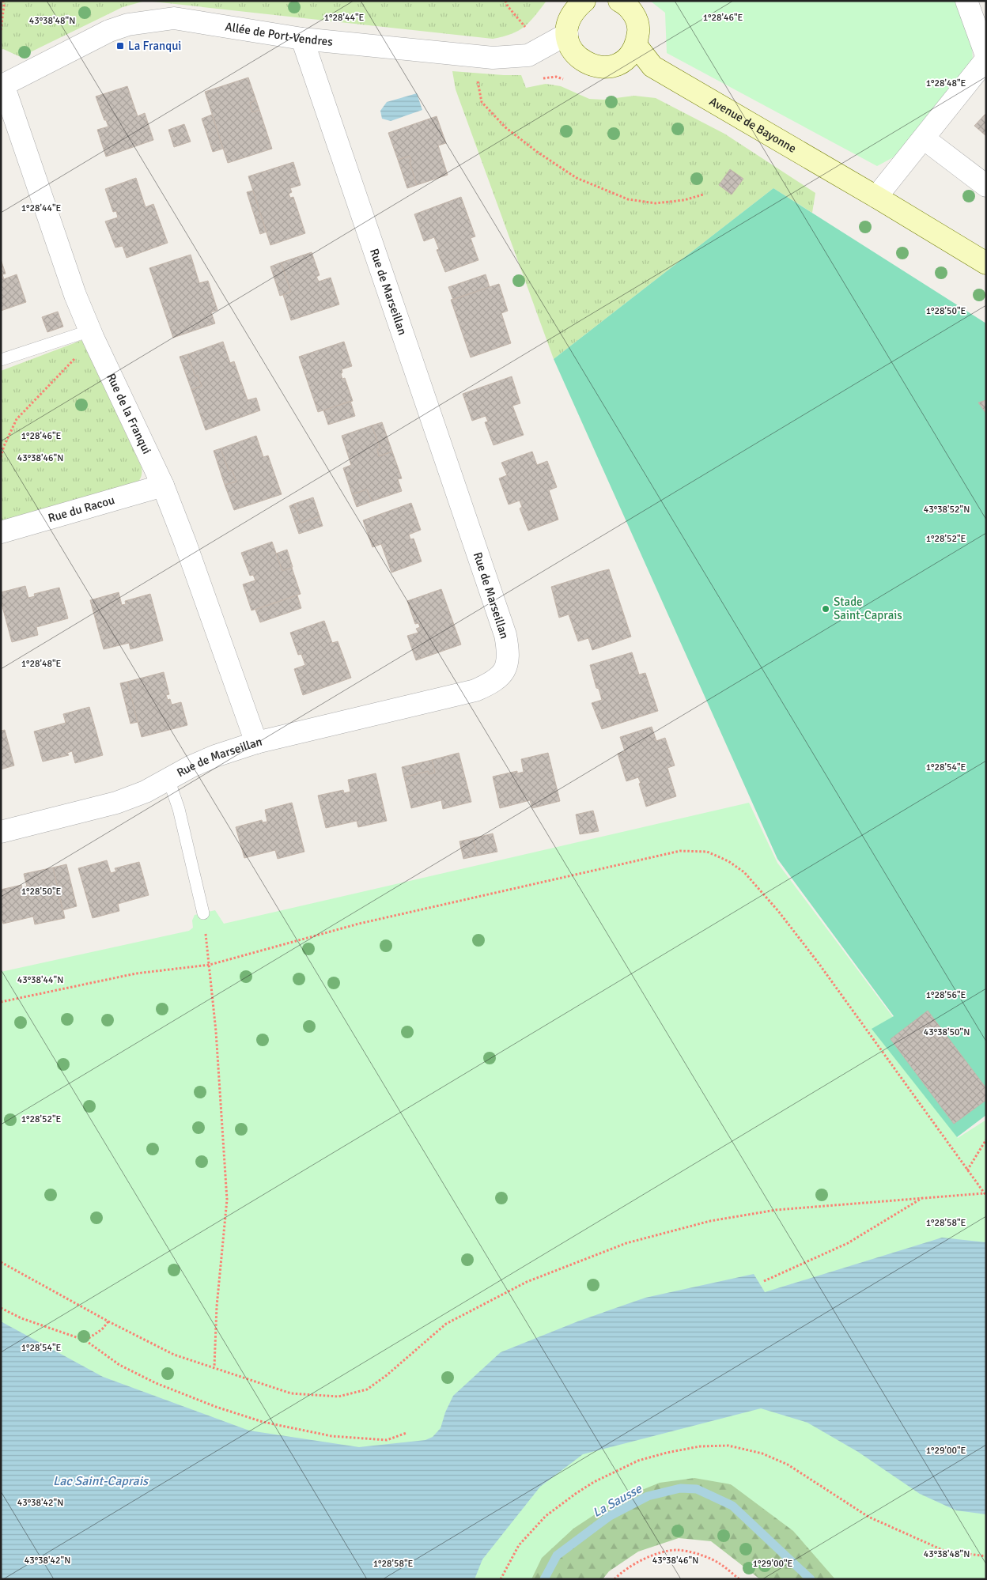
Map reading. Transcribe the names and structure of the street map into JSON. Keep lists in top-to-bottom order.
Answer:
{
  "streets": {
    "street": [
      "Allée de Port-Vendres",
      "Avenue de Bayonne",
      "Rue de Marseillan",
      "Rue de la Franqui",
      "Rue du Racou"
    ]
  },
  "crossings": [
    ["Allée de Port-Vendres", "Rue de Marseillan"],
    ["Allée de Port-Vendres", "Rue de la Franqui"],
    ["Rue de Marseillan", "Rue de la Franqui"],
    ["Rue de la Franqui", "Rue du Racou"]
  ],
  "water": ["Lac Saint-Caprais", "La Sausse"],
  "places": {
    "transit": ["La Franqui"],
    "other": ["Stade Saint-Caprais"]
  },
  "coordinates": [
    "1°28'44\"E",
    "1°28'46\"E",
    "43°38'48\"N",
    "1°28'48\"E",
    "1°28'50\"E",
    "43°38'46\"N",
    "43°38'52\"N",
    "1°28'52\"E",
    "1°28'54\"E",
    "43°38'44\"N",
    "1°28'56\"E",
    "43°38'50\"N",
    "1°28'58\"E",
    "1°29'00\"E",
    "43°38'42\"N"
  ]
}
